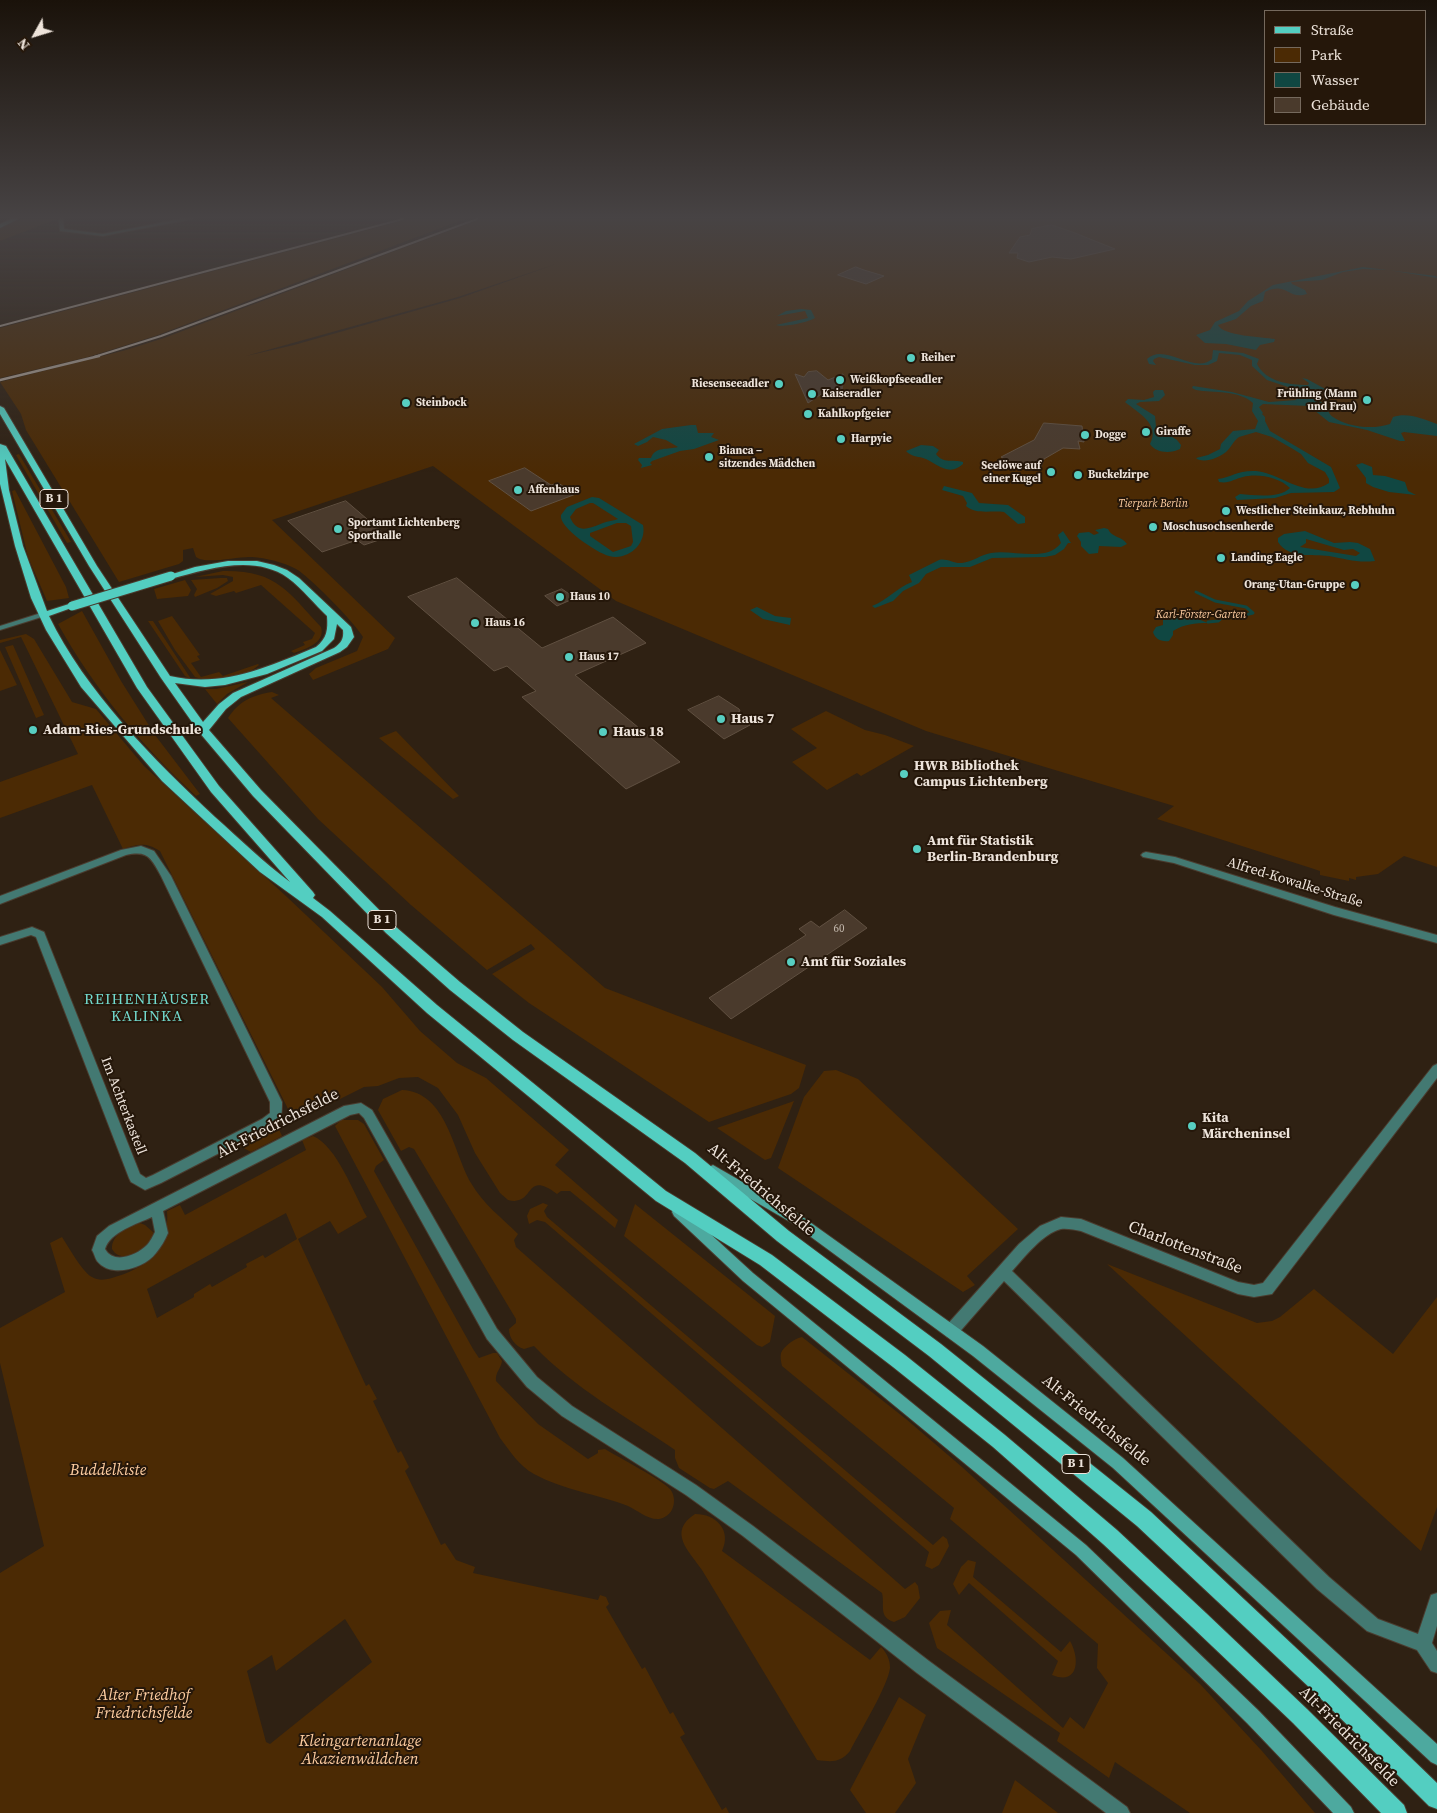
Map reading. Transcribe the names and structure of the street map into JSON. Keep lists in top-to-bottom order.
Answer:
{
  "streets": {
    "main road": ["B 1", "Alt-Friedrichsfelde"],
    "street": ["Alfred-Kowalke-Straße", "Im Achterkastell", "Charlottenstraße"]
  },
  "crossings": [
    ["B 1", "Alt-Friedrichsfelde"],
    ["Im Achterkastell", "Alt-Friedrichsfelde"],
    ["Alt-Friedrichsfelde", "Charlottenstraße"]
  ],
  "districts": ["REIHENHÄUSER KALINKA"],
  "parks": [
    "Tierpark Berlin",
    "Karl-Förster-Garten",
    "Buddelkiste",
    "Alter Friedhof Friedrichsfelde",
    "Kleingartenanlage Akazienwäldchen"
  ],
  "places": [
    "Reiher",
    "Weißkopfseeadler",
    "Riesenseeadler",
    "Kaiseradler",
    "Frühling (Mann und Frau)",
    "Steinbock",
    "Kahlkopfgeier",
    "Giraffe",
    "Dogge",
    "Harpyie",
    "Bianca – sitzendes Mädchen",
    "Seelöwe auf einer Kugel",
    "Buckelzirpe",
    "Affenhaus",
    "Westlicher Steinkauz, Rebhuhn",
    "Moschusochsenherde",
    "Sportamt Lichtenberg Sporthalle",
    "Landing Eagle",
    "Orang-Utan-Gruppe",
    "Haus 10",
    "Haus 16",
    "Haus 17",
    "Haus 7",
    "Adam-Ries-Grundschule",
    "Haus 18",
    "HWR Bibliothek Campus Lichtenberg",
    "Amt für Statistik Berlin-Brandenburg",
    "Amt für Soziales",
    "Kita Märcheninsel"
  ],
  "house_numbers": ["60"],
  "legend": [
    "Straße",
    "Park",
    "Wasser",
    "Gebäude"
  ],
  "north": "bottom left"
}
